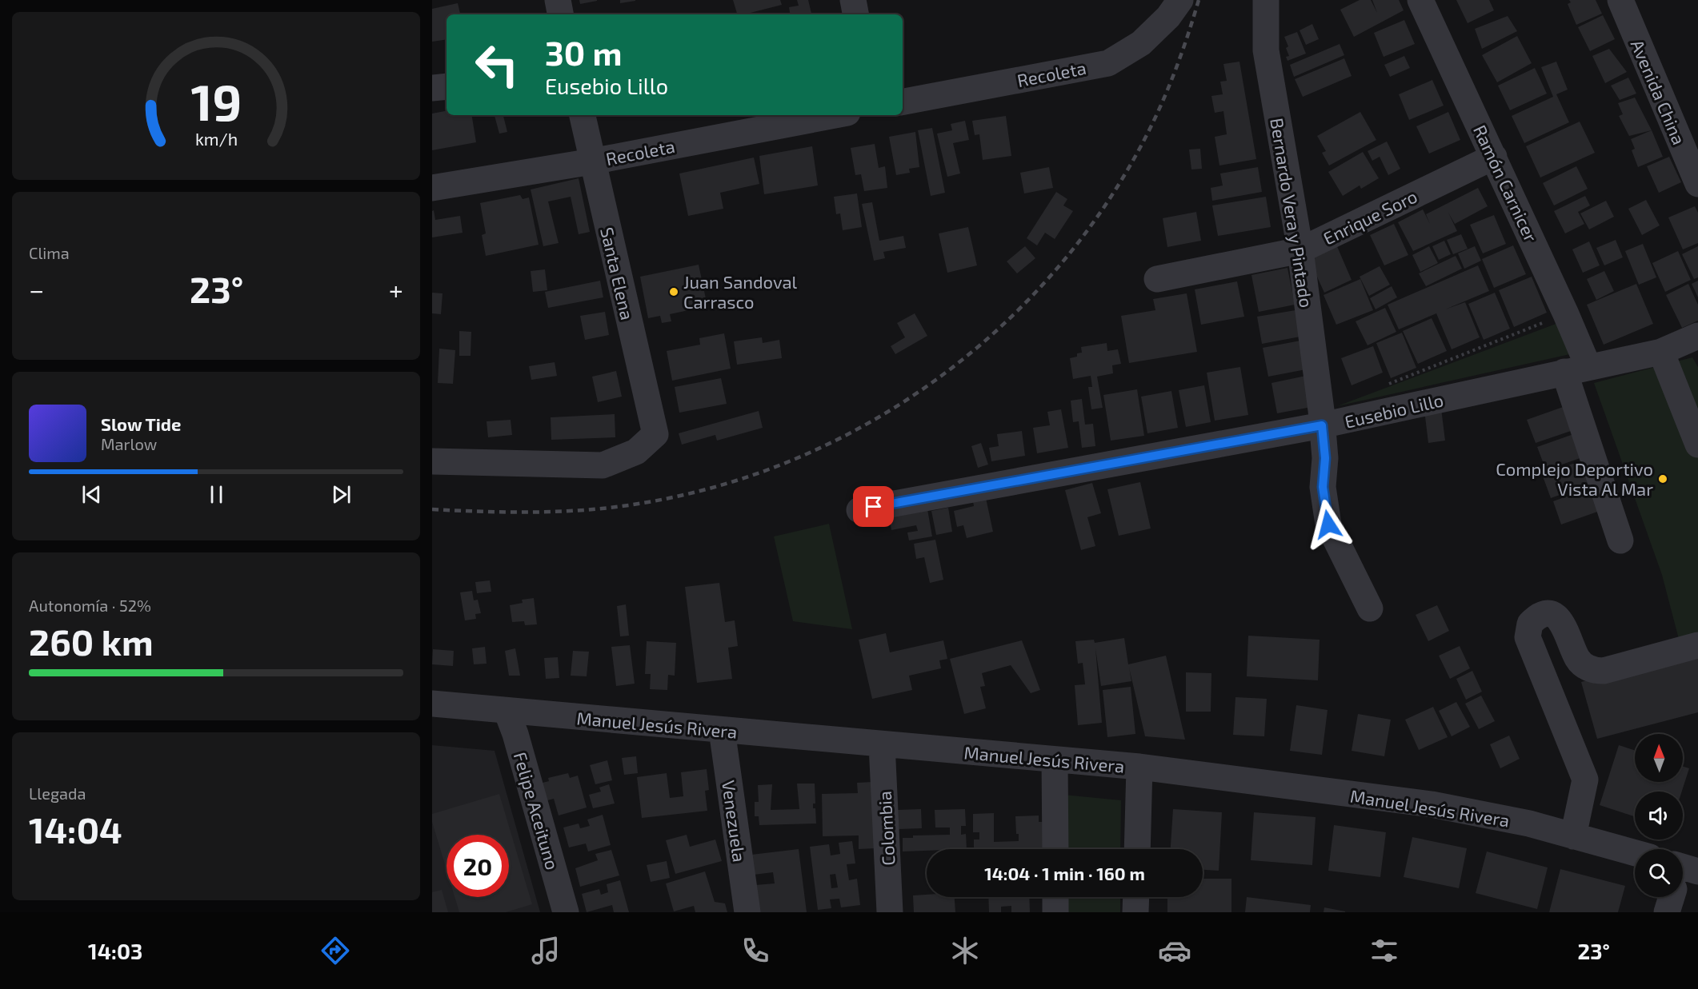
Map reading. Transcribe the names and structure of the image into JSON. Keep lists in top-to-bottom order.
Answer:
{
  "streets": {
    "street": [
      "Recoleta",
      "Avenida China",
      "Ramón Carnicer",
      "Bernardo Vera y Pintado",
      "Enrique Soro",
      "Santa Elena",
      "Eusebio Lillo",
      "Manuel Jesús Rivera",
      "Felipe Aceituno",
      "Venezuela",
      "Colombia"
    ]
  },
  "crossings": [
    ["Recoleta", "Santa Elena"],
    ["Ramón Carnicer", "Enrique Soro"],
    ["Ramón Carnicer", "Eusebio Lillo"],
    ["Bernardo Vera y Pintado", "Enrique Soro"],
    ["Bernardo Vera y Pintado", "Eusebio Lillo"],
    ["Manuel Jesús Rivera", "Felipe Aceituno"],
    ["Manuel Jesús Rivera", "Venezuela"],
    ["Manuel Jesús Rivera", "Colombia"]
  ],
  "places": ["Juan Sandoval Carrasco", "Complejo Deportivo Vista Al Mar"],
  "north": "top",
  "page": {
    "turn": ["30 m", "Eusebio Lillo"],
    "tile": [
      "Clima",
      ["Autonomía · 52%", "260 km"],
      ["Llegada", "14:04"]
    ],
    "heat": ["−", "23°", "+"],
    "song": ["Slow Tide", "Marlow"],
    "limit": "20",
    "trip": "14:04 · 1 min · 160 m",
    "tabs": ["14:03", "23°"],
    "gauge": ["19", "km/h"]
  }
}
